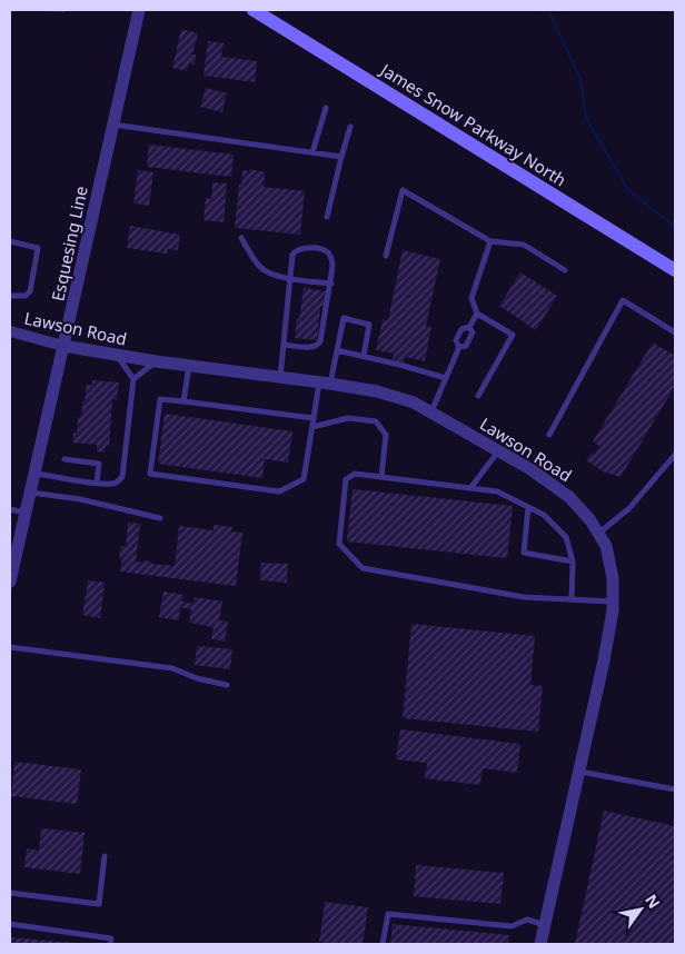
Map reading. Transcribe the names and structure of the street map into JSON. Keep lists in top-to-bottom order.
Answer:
{
  "streets": {
    "main road": ["James Snow Parkway North"],
    "street": ["Esquesing Line", "Lawson Road"]
  },
  "crossings": [
    ["Esquesing Line", "Lawson Road"]
  ],
  "north": "top right"
}
